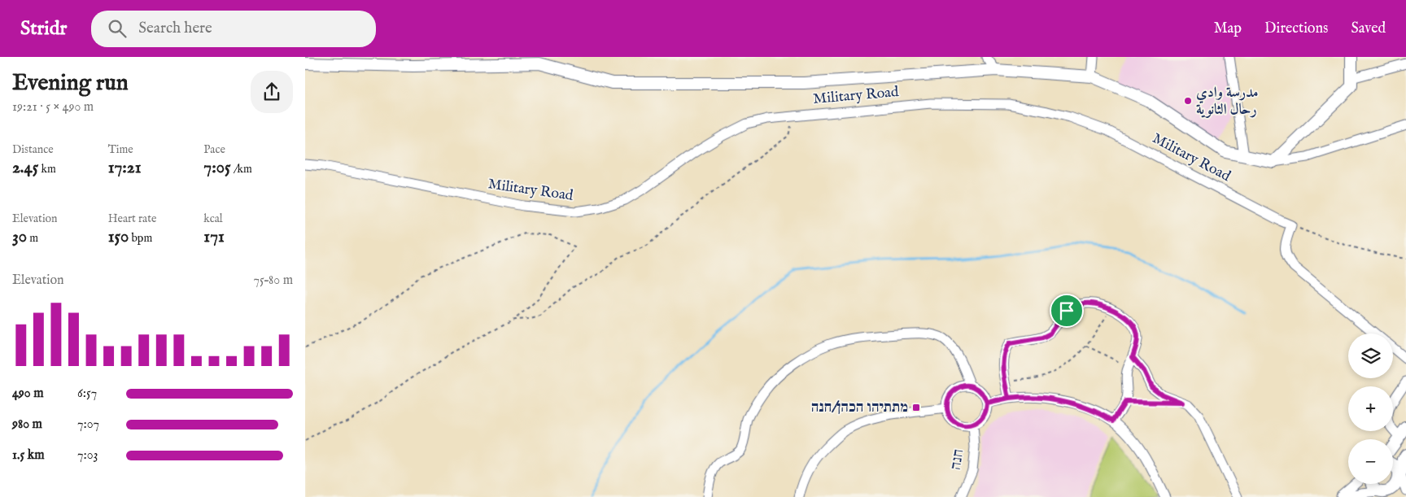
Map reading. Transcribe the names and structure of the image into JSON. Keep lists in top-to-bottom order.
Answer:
{
  "streets": {
    "street": ["Military Road", "חנה"]
  },
  "places": {
    "other": ["مدرسة وادي رحال الثانوية"],
    "transit": ["מתתיהו הכהן/חנה"]
  },
  "page": {
    "header": "Stridr",
    "search": "Search here",
    "nav": ["Map", "Directions", "Saved"],
    "heading": ["Evening run", "19:21 · 5 × 490 m"],
    "stats": [
      ["Distance", "2.45 km"],
      ["Time", "17:21"],
      ["Pace", "7:05 /km"],
      ["Elevation", "30 m"],
      ["Heart rate", "150 bpm"],
      ["kcal", "171"]
    ],
    "chart": ["Elevation", "75–80 m"],
    "map_buttons": ["+", "−"],
    "list": [
      {
        "name": "490 m",
        "note": "6:57"
      },
      {
        "name": "980 m",
        "note": "7:07"
      },
      {
        "name": "1.5 km",
        "note": "7:03"
      }
    ]
  }
}
